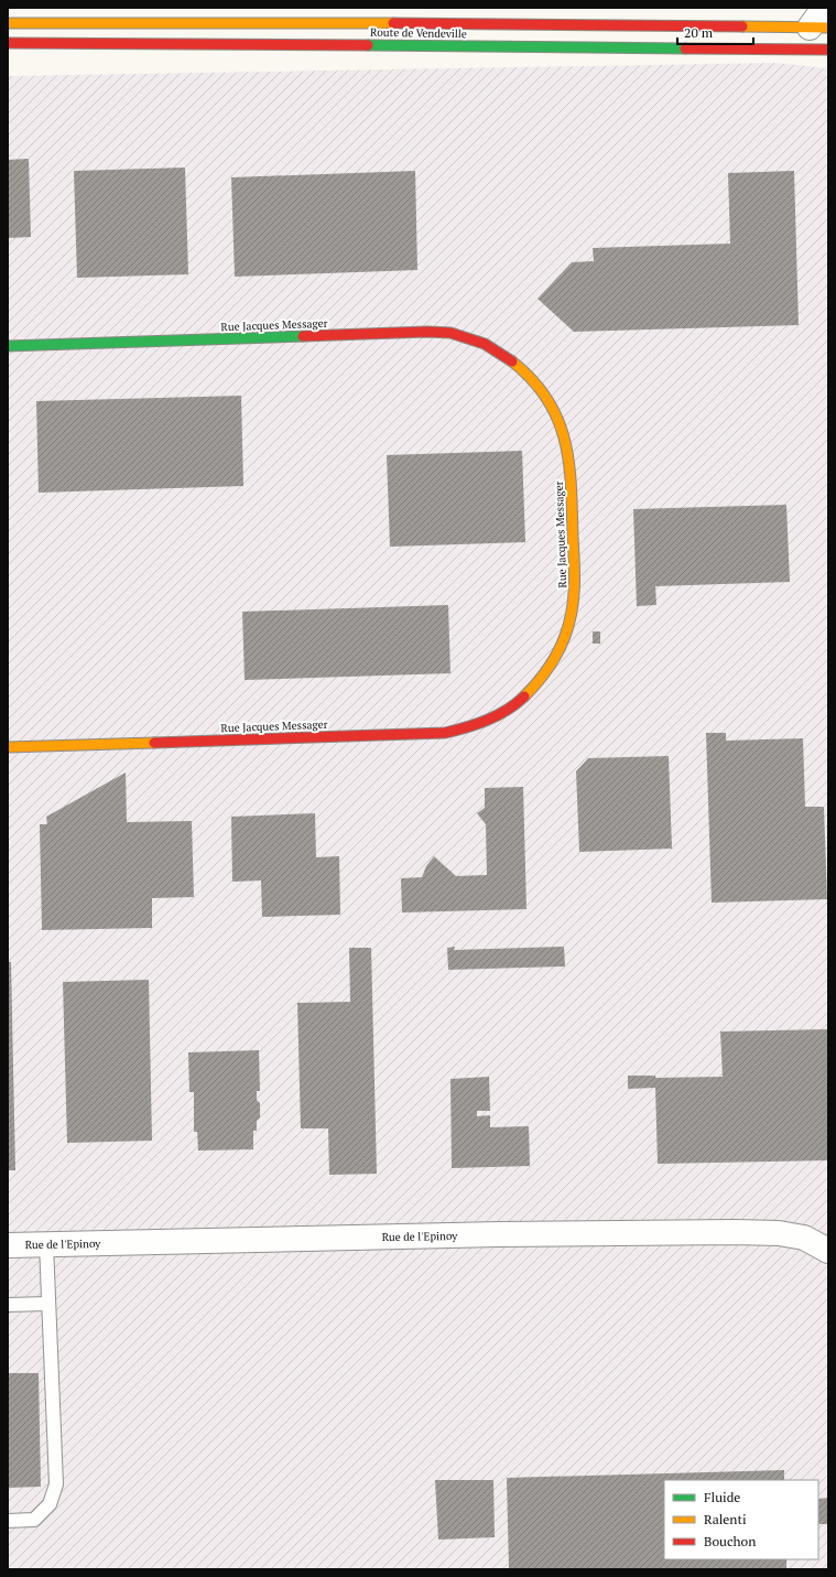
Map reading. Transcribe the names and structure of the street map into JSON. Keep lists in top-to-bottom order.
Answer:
{
  "streets": {
    "main road": ["Route de Vendeville", "Rue Jacques Messager"],
    "street": ["Rue de l'Epinoy"]
  },
  "legend": ["Fluide", "Ralenti", "Bouchon"],
  "scale_bar": "20 m"
}
